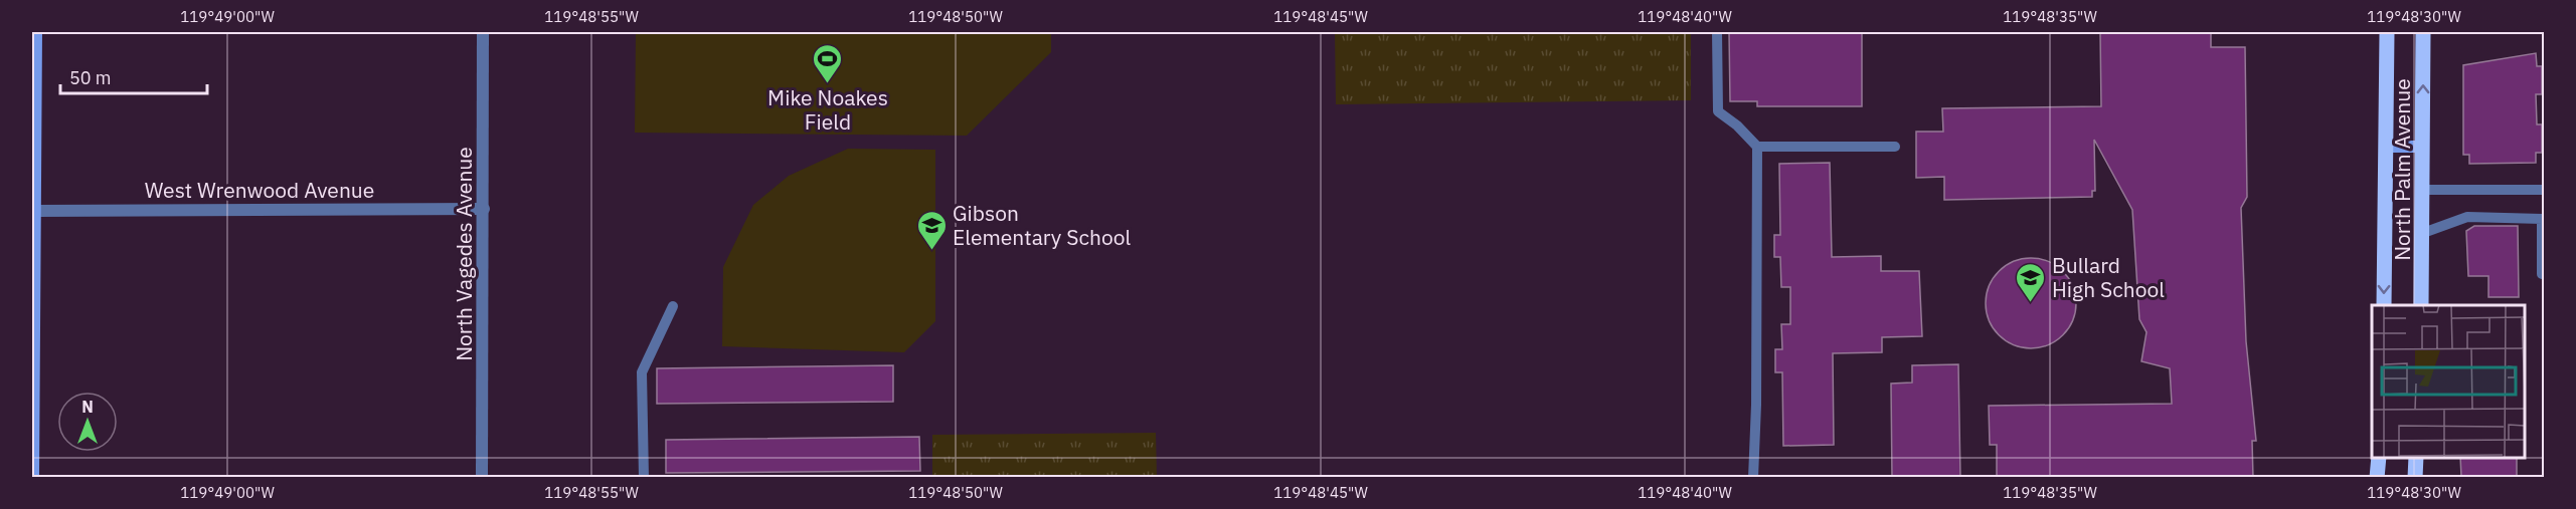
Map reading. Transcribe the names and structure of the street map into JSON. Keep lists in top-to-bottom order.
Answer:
{
  "streets": {
    "main road": ["North Palm Avenue"],
    "street": ["West Wrenwood Avenue", "North Vagedes Avenue"]
  },
  "crossings": [
    ["West Wrenwood Avenue", "North Vagedes Avenue"]
  ],
  "places": {
    "sports": ["Mike Noakes Field"],
    "school or university": ["Gibson Elementary School", "Bullard High School"]
  },
  "scale_bar": "50 m",
  "north": "top",
  "coordinates": [
    "119°49'00\"W",
    "119°48'55\"W",
    "119°48'50\"W",
    "119°48'45\"W",
    "119°48'40\"W",
    "119°48'35\"W",
    "119°48'30\"W"
  ]
}
